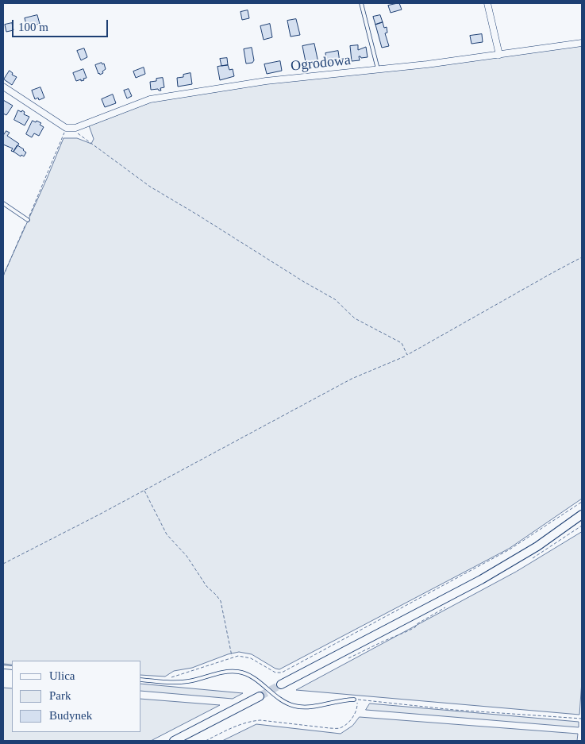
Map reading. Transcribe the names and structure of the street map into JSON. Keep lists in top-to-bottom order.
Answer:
{
  "streets": {
    "street": ["Ogrodowa"]
  },
  "legend": ["Ulica", "Park", "Budynek"],
  "scale_bar": "100 m"
}
